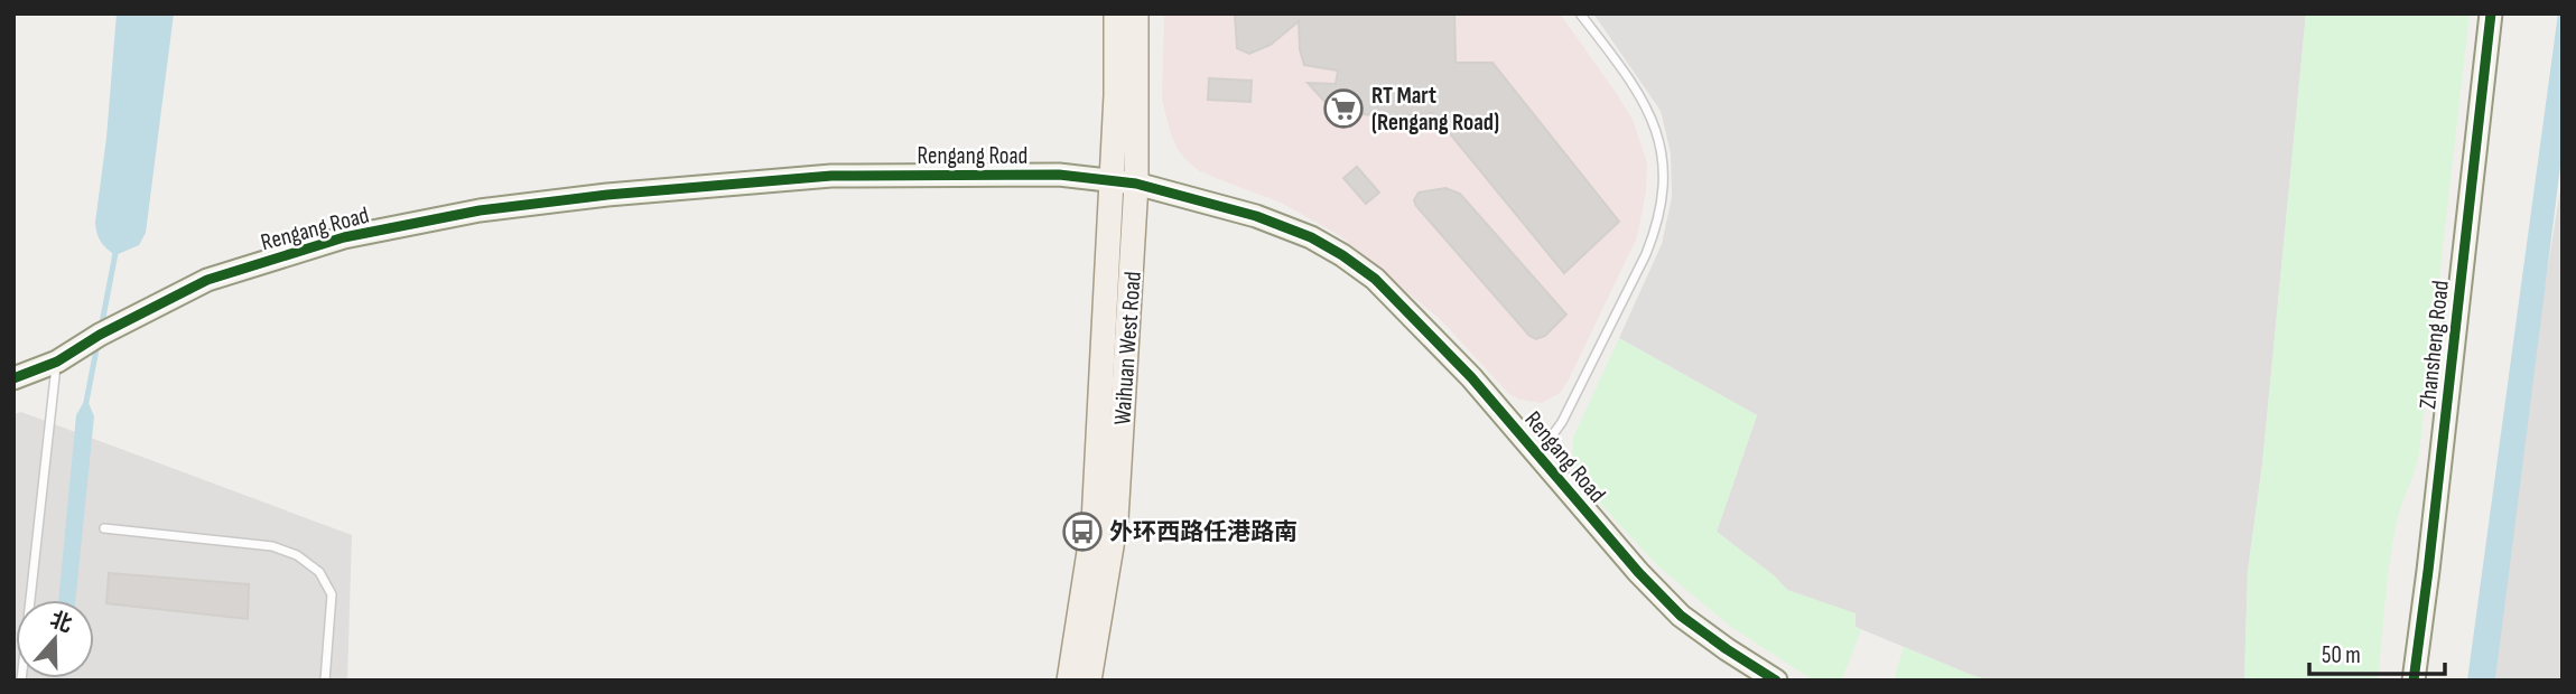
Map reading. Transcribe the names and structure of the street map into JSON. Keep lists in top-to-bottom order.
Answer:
{
  "streets": {
    "main road": ["Waihuan West Road"],
    "street": ["Rengang Road", "Zhansheng Road"]
  },
  "crossings": [
    ["Rengang Road", "Waihuan West Road"]
  ],
  "places": {
    "supermarket": ["RT Mart (Rengang Road)"],
    "bus stop": ["外环西路任港路南"]
  },
  "scale_bar": "50 m",
  "north": "top"
}
